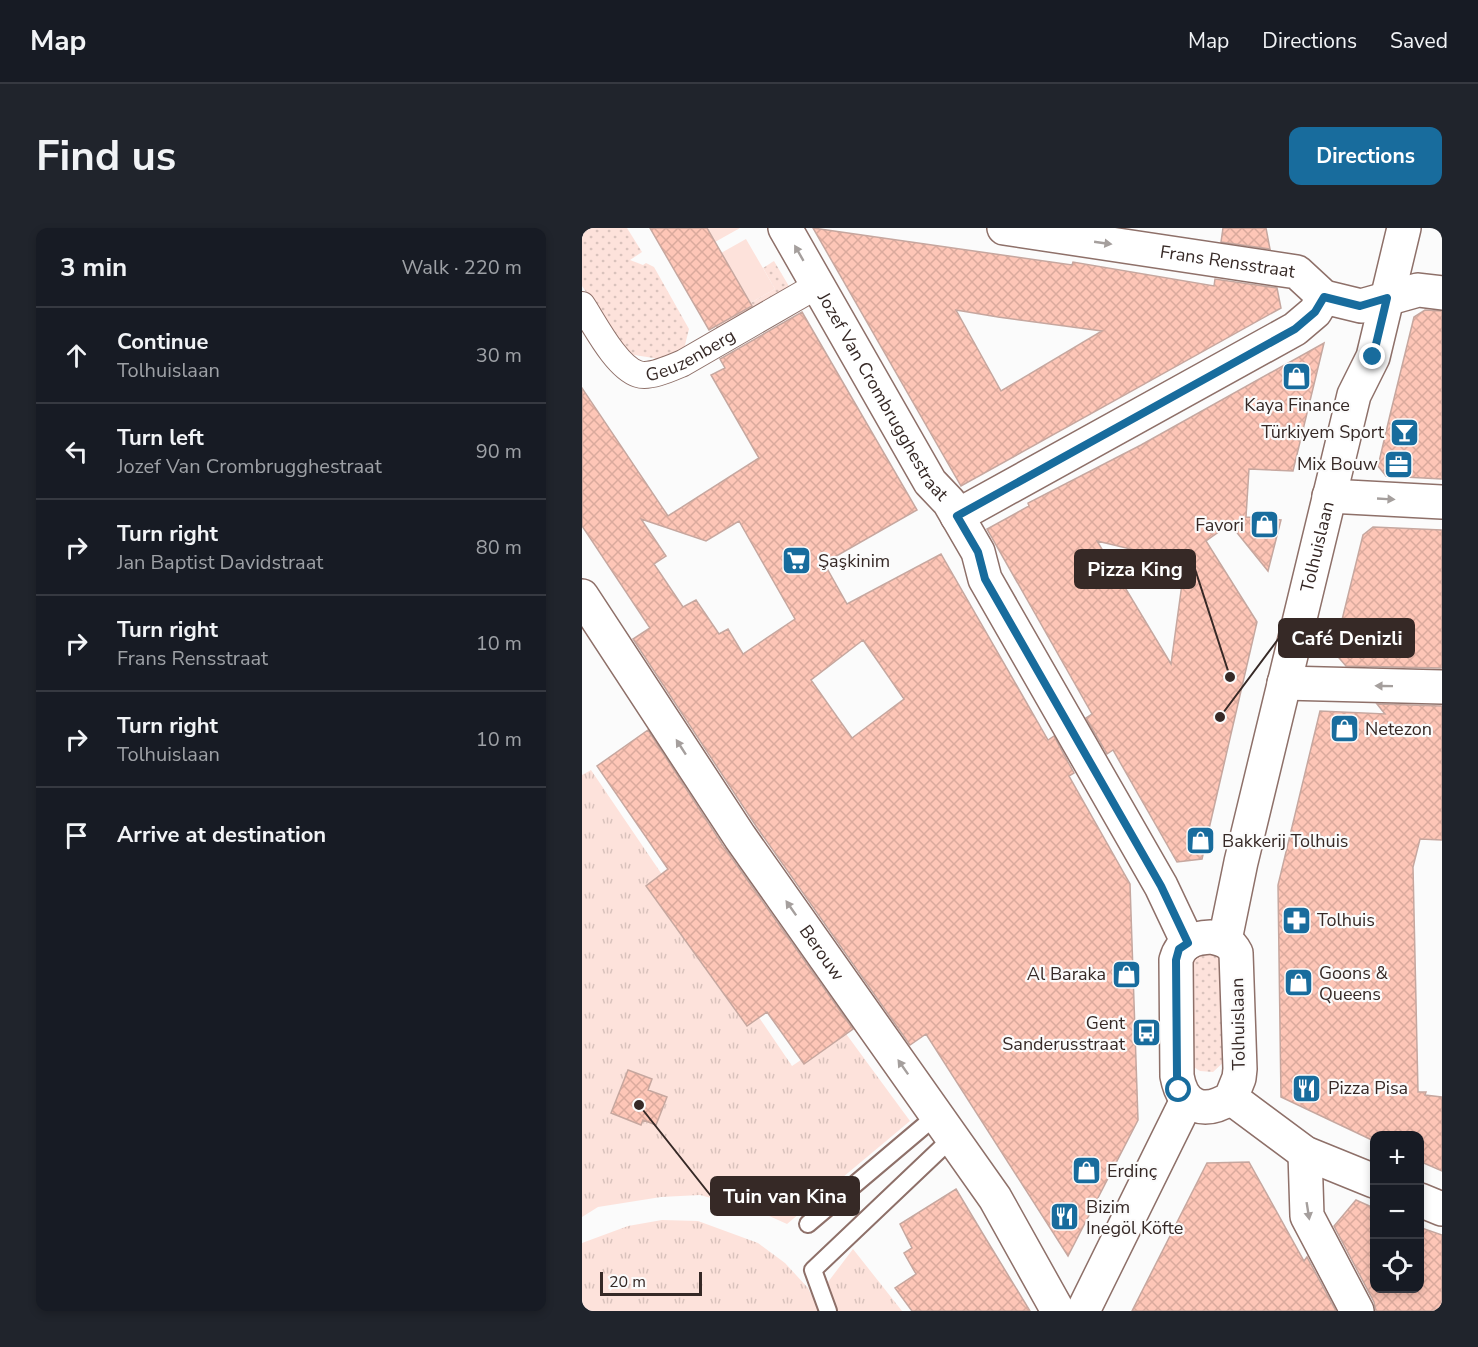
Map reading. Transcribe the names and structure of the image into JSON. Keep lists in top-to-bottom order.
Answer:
{
  "streets": {
    "street": [
      "Frans Rensstraat",
      "Geuzenberg",
      "Jozef Van Crombrugghestraat",
      "Tolhuislaan",
      "Berouw"
    ]
  },
  "crossings": [
    ["Frans Rensstraat", "Tolhuislaan"],
    ["Geuzenberg", "Jozef Van Crombrugghestraat"]
  ],
  "one_way": ["Frans Rensstraat", "Berouw"],
  "places": {
    "shop": [
      "Kaya Finance",
      "Favori",
      "Netezon",
      "Bakkerij Tolhuis",
      "Al Baraka",
      "Goons & Queens",
      "Erdinç"
    ],
    "bar": ["Türkiyem Sport"],
    "office": ["Mix Bouw"],
    "supermarket": ["Şaşkinim"],
    "other": ["Pizza King", "Café Denizli", "Tuin van Kina"],
    "pharmacy": ["Tolhuis"],
    "bus stop": ["Gent Sanderusstraat"],
    "restaurant": ["Pizza Pisa", "Bizim Inegöl Köfte"]
  },
  "scale_bar": "20 m",
  "page": {
    "header": "Map",
    "nav": ["Map", "Directions", "Saved"],
    "buttons": "Directions",
    "title": "Find us",
    "heading": ["3 min", "Walk · 220 m"],
    "list": [
      ["Continue", "Tolhuislaan", "30 m"],
      ["Turn left", "Jozef Van Crombrugghestraat", "90 m"],
      ["Turn right", "Jan Baptist Davidstraat", "80 m"],
      ["Turn right", "Frans Rensstraat", "10 m"],
      ["Turn right", "Tolhuislaan", "10 m"],
      "Arrive at destination"
    ],
    "map_buttons": ["+", "−"],
    "scale": "20 m"
  }
}
